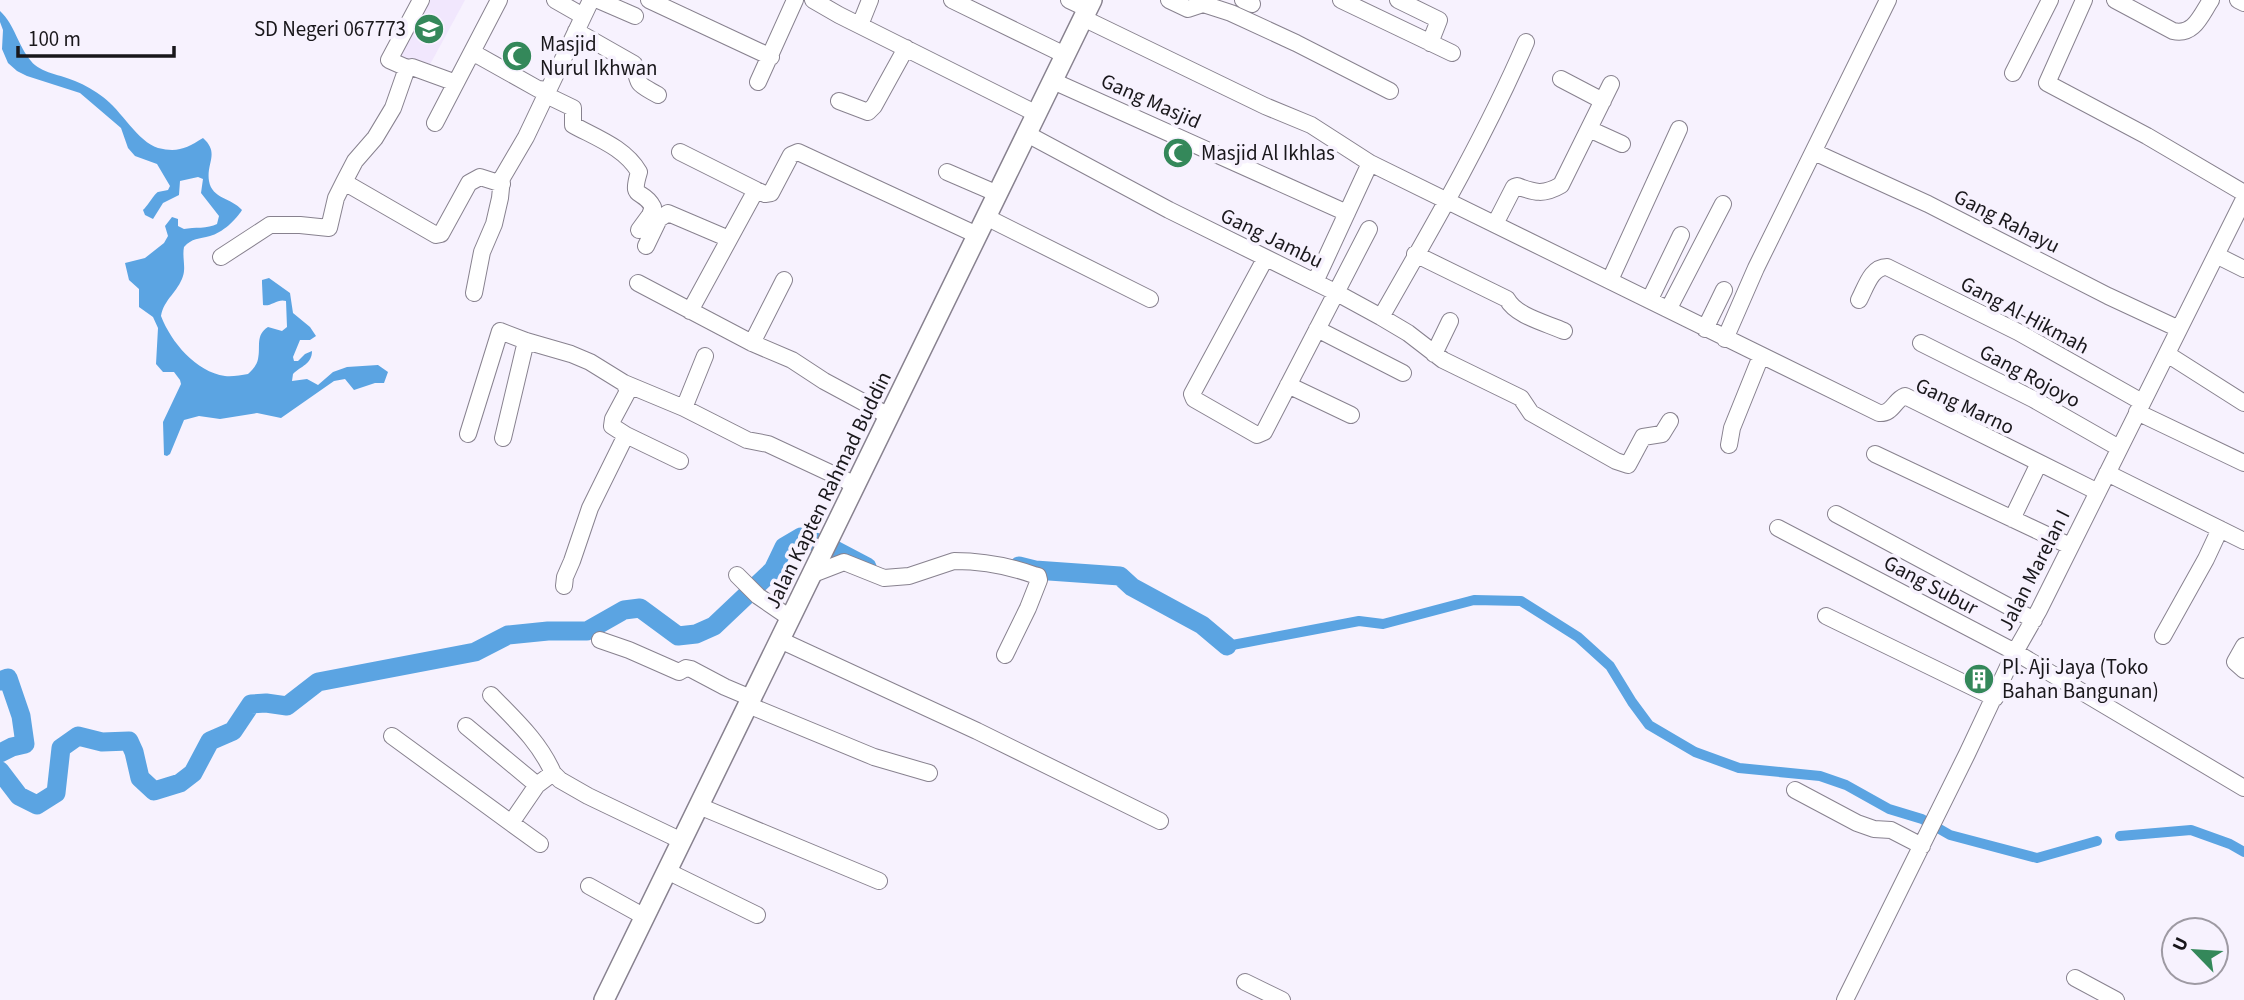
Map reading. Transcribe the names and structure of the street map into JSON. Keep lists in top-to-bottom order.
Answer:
{
  "streets": {
    "main road": ["Jalan Kapten Rahmad Buddin"],
    "street": [
      "Gang Masjid",
      "Gang Rahayu",
      "Gang Jambu",
      "Gang Al-Hikmah",
      "Gang Rojoyo",
      "Gang Marno",
      "Jalan Marelan I",
      "Gang Subur"
    ]
  },
  "crossings": [
    ["Gang Masjid", "Jalan Kapten Rahmad Buddin"],
    ["Gang Rahayu", "Jalan Marelan I"],
    ["Gang Jambu", "Jalan Kapten Rahmad Buddin"],
    ["Gang Al-Hikmah", "Jalan Marelan I"],
    ["Gang Rojoyo", "Jalan Marelan I"],
    ["Gang Marno", "Jalan Kapten Rahmad Buddin"],
    ["Gang Marno", "Jalan Marelan I"],
    ["Jalan Marelan I", "Gang Subur"]
  ],
  "places": {
    "school or university": ["SD Negeri 067773"],
    "mosque": ["Masjid Nurul Ikhwan", "Masjid Al Ikhlas"],
    "building": ["Pl. Aji Jaya (Toko Bahan Bangunan)"]
  },
  "scale_bar": "100 m",
  "north": "top left"
}
